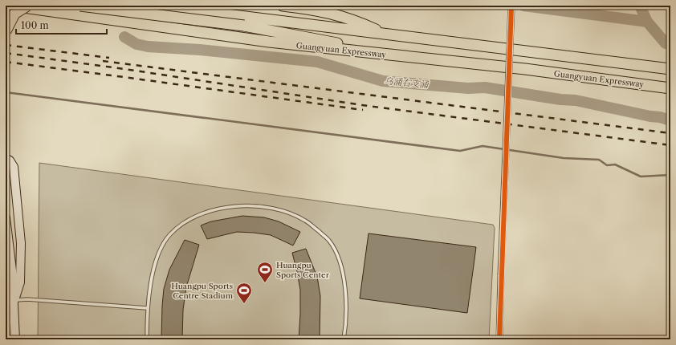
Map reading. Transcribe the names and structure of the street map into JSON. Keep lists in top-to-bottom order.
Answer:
{
  "streets": {
    "highway": ["Guangyuan Expressway"]
  },
  "water": ["乌涌右支涌"],
  "places": {
    "sports": ["Huangpu Sports Center", "Huangpu Sports Centre Stadium"]
  },
  "scale_bar": "100 m"
}
